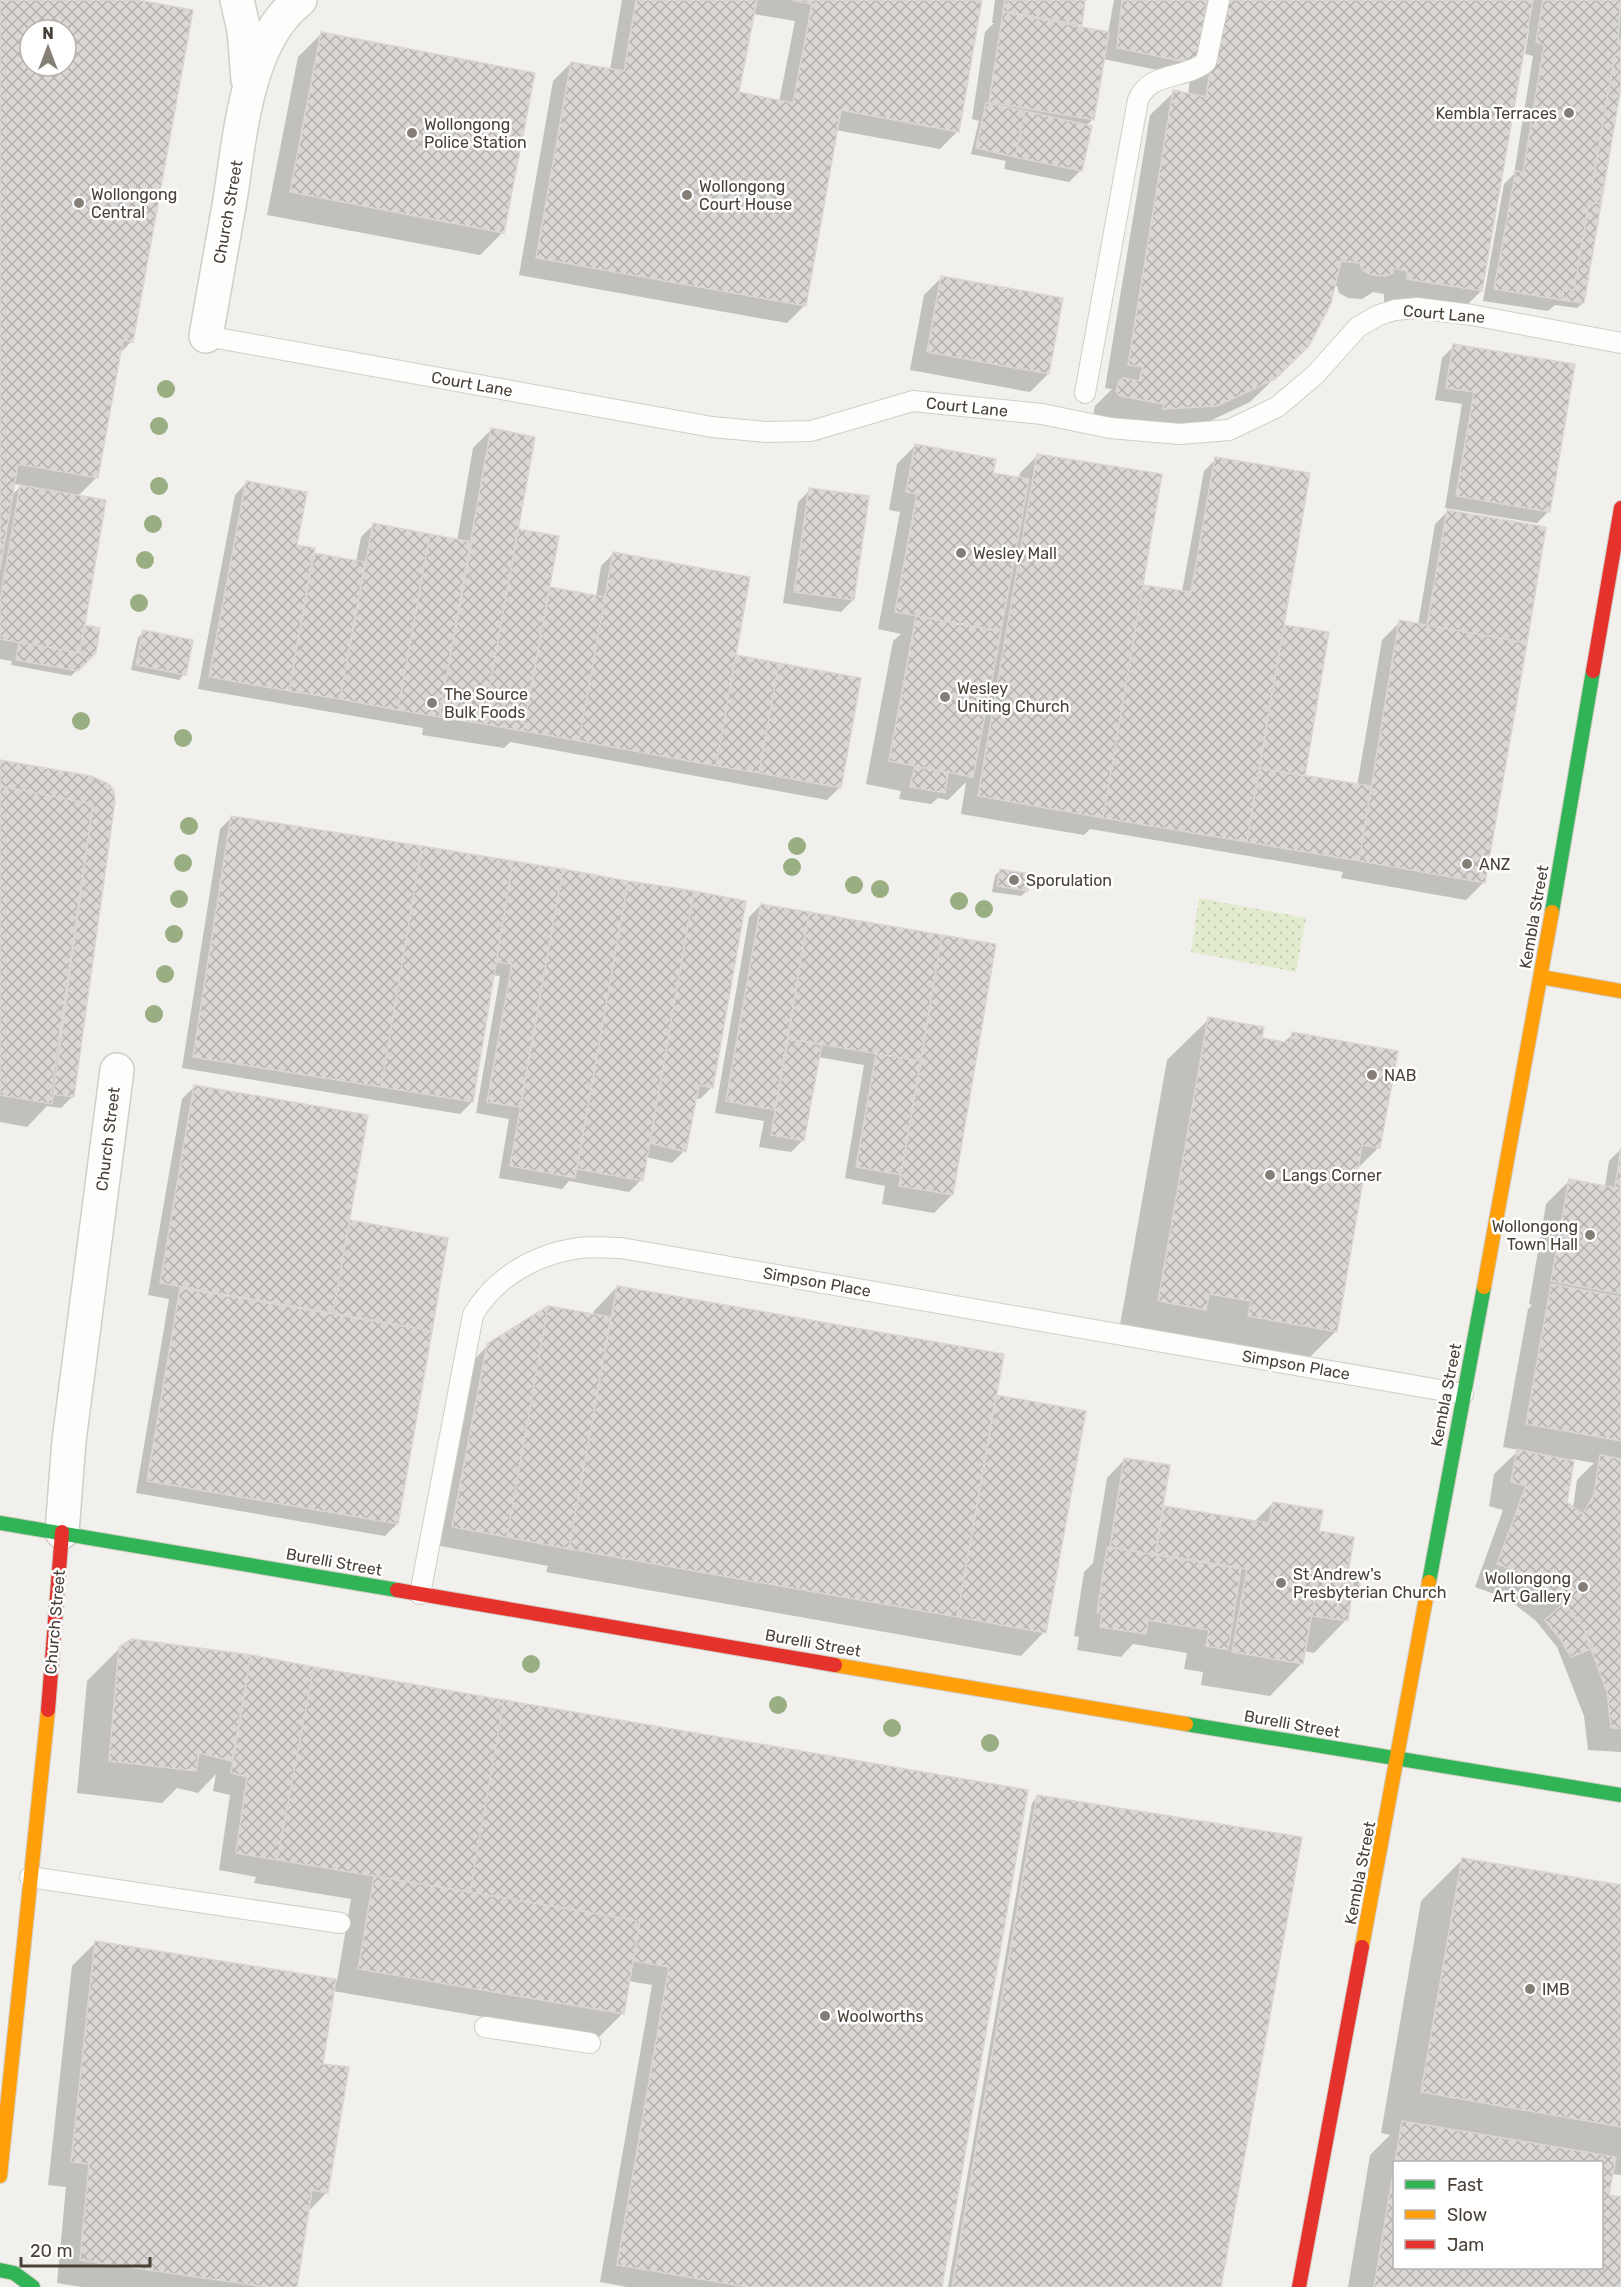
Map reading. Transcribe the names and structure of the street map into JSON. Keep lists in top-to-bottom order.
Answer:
{
  "streets": {
    "main road": ["Church Street", "Kembla Street", "Burelli Street"],
    "lane": ["Court Lane", "Simpson Place"]
  },
  "crossings": [
    ["Church Street", "Court Lane"],
    ["Church Street", "Burelli Street"],
    ["Kembla Street", "Simpson Place"],
    ["Kembla Street", "Burelli Street"],
    ["Simpson Place", "Burelli Street"]
  ],
  "places": [
    "Kembla Terraces",
    "Wollongong Police Station",
    "Wollongong Court House",
    "Wollongong Central",
    "Wesley Mall",
    "Wesley Uniting Church",
    "The Source Bulk Foods",
    "ANZ",
    "Sporulation",
    "NAB",
    "Langs Corner",
    "Wollongong Town Hall",
    "St Andrew's Presbyterian Church",
    "Wollongong Art Gallery",
    "IMB",
    "Woolworths"
  ],
  "legend": ["Fast", "Slow", "Jam"],
  "scale_bar": "20 m",
  "north": "top"
}
